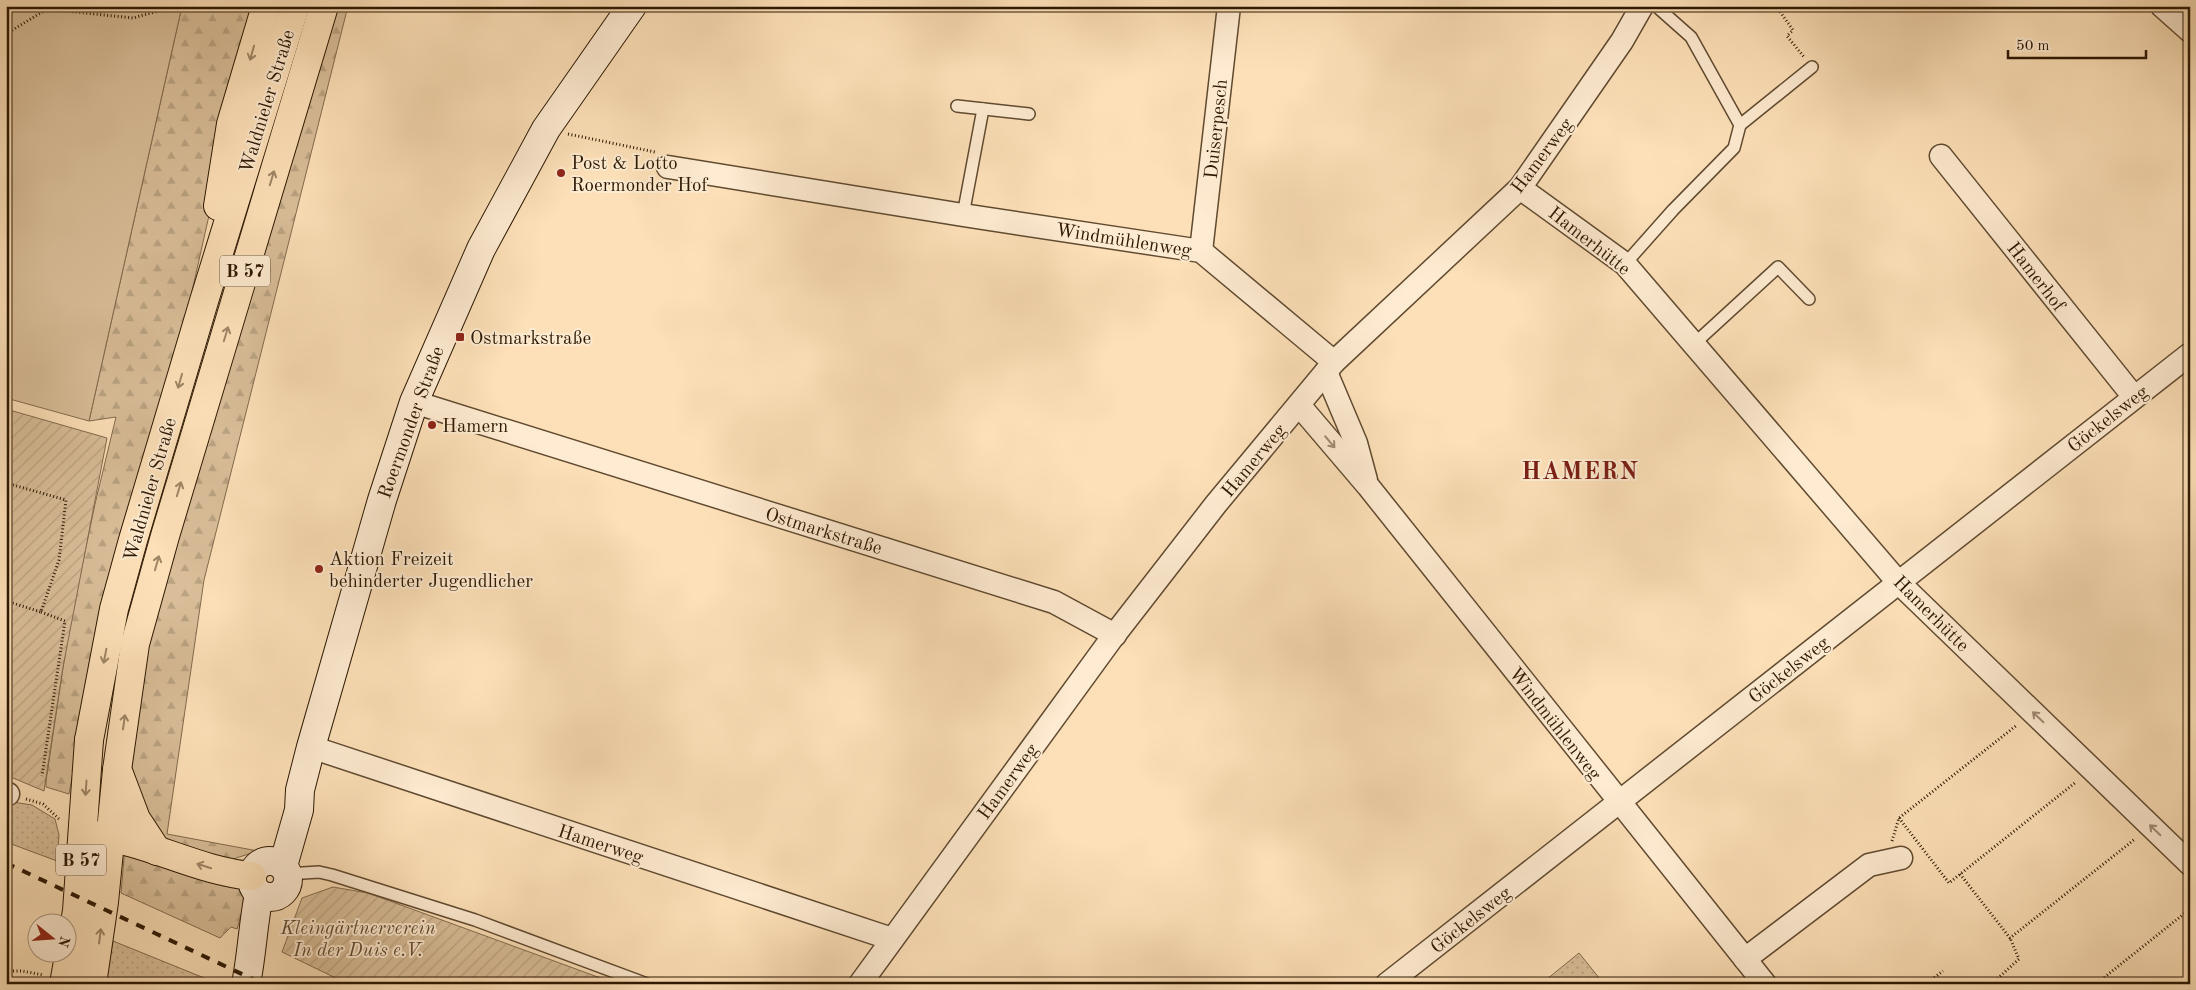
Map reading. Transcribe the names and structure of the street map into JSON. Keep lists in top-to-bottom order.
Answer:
{
  "streets": {
    "main road": ["Waldnieler Straße", "B 57", "Roermonder Straße"],
    "street": [
      "Duiserpesch",
      "Hamerweg",
      "Windmühlenweg",
      "Hamerhütte",
      "Hamerhof",
      "Göckelsweg",
      "Ostmarkstraße"
    ]
  },
  "crossings": [
    ["Duiserpesch", "Windmühlenweg"],
    ["Hamerweg", "Windmühlenweg"],
    ["Hamerweg", "Hamerhütte"],
    ["Hamerweg", "Roermonder Straße"],
    ["Hamerweg", "Ostmarkstraße"],
    ["Windmühlenweg", "Göckelsweg"],
    ["Hamerhütte", "Göckelsweg"],
    ["Hamerhof", "Göckelsweg"],
    ["Roermonder Straße", "Ostmarkstraße"]
  ],
  "districts": ["HAMERN"],
  "parks": ["Kleingärtnerverein In der Duis e.V."],
  "places": {
    "other": ["Post & Lotto Roermonder Hof", "Hamern", "Aktion Freizeit behinderter Jugendlicher"],
    "transit": ["Ostmarkstraße"]
  },
  "scale_bar": "50 m",
  "north": "right"
}
